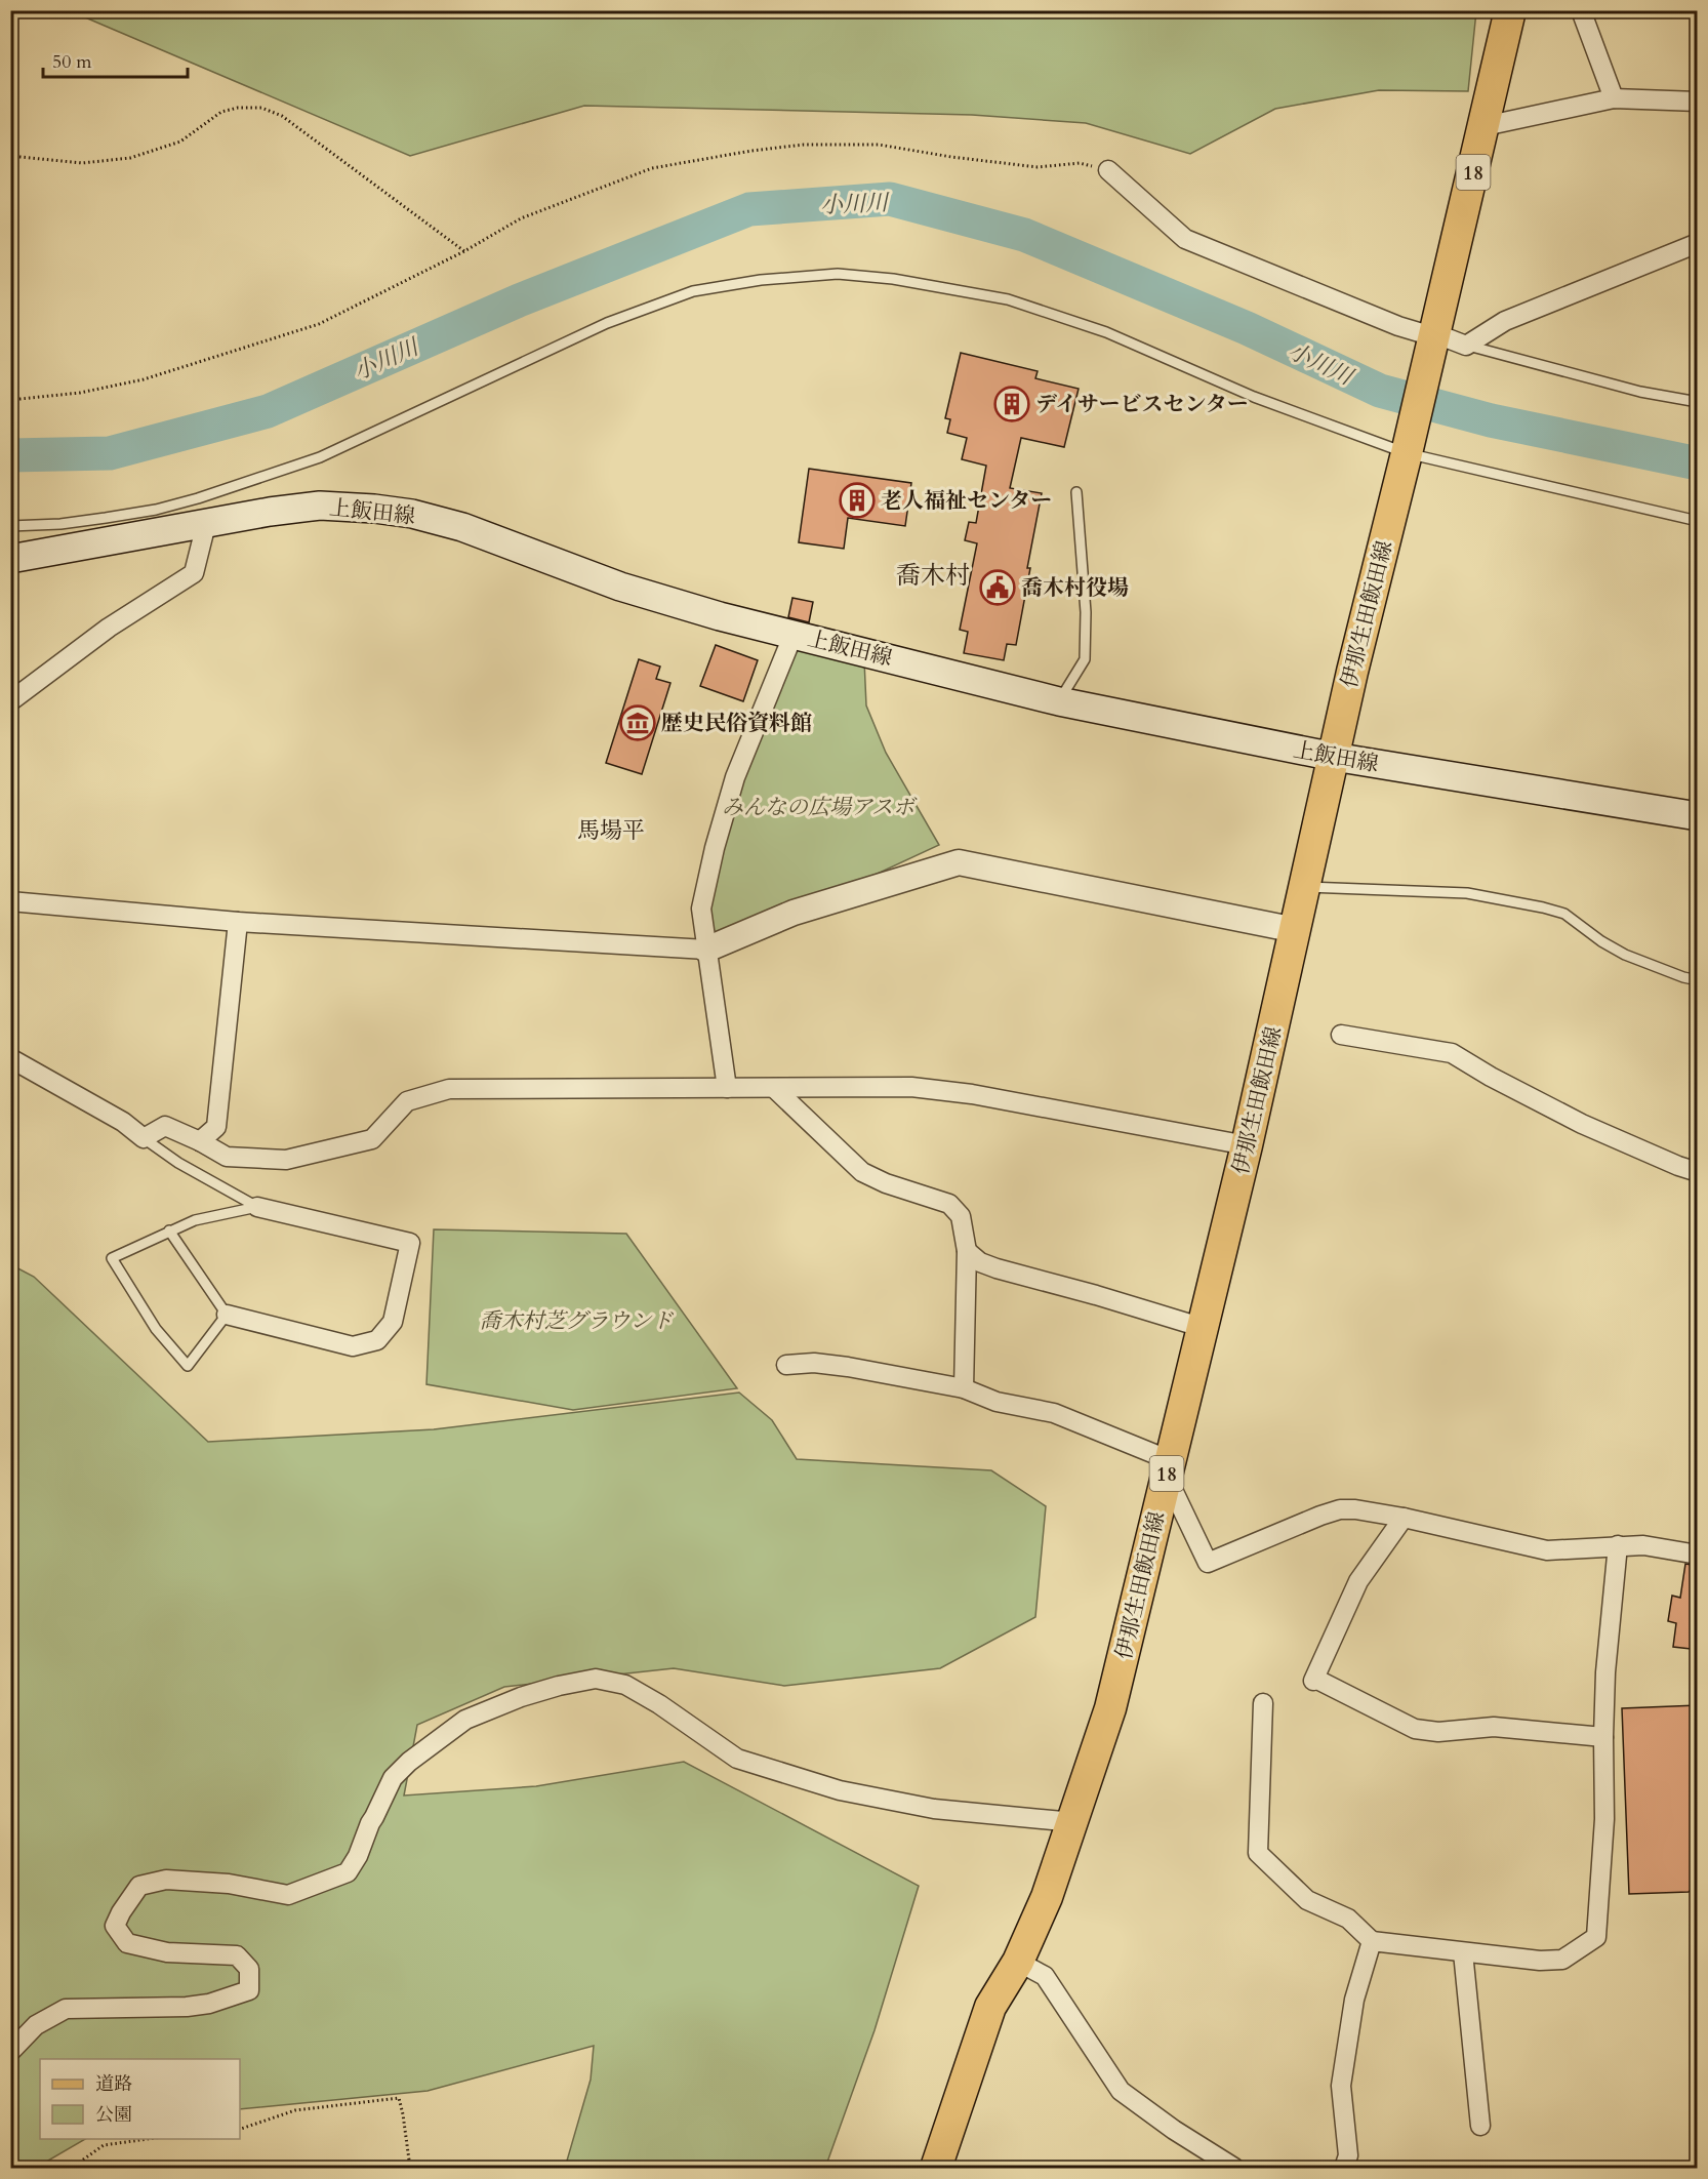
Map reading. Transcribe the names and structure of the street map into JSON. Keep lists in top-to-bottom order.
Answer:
{
  "streets": {
    "main road": ["18", "上飯田線", "伊那生田飯田線"]
  },
  "crossings": [
    ["上飯田線", "伊那生田飯田線"]
  ],
  "districts": ["喬木村", "馬場平"],
  "water": ["小川川"],
  "parks": ["みんなの広場アスボ", "喬木村芝グラウンド"],
  "places": {
    "building": ["デイサービスセンター", "老人福祉センター"],
    "public building": ["喬木村役場"],
    "museum": ["歴史民俗資料館"]
  },
  "legend": ["道路", "公園"],
  "scale_bar": "50 m"
}
